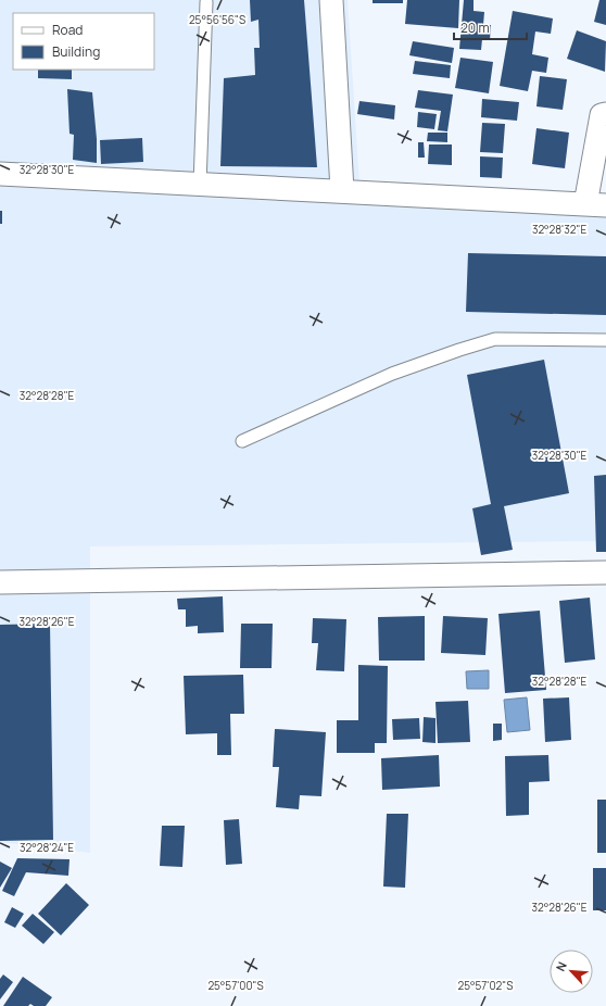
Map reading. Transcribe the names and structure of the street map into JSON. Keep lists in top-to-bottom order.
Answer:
{
  "legend": ["Road", "Building"],
  "scale_bar": "20 m",
  "north": "top left",
  "coordinates": [
    "25°56'56\"S",
    "32°28'30\"E",
    "32°28'32\"E",
    "32°28'28\"E",
    "32°28'26\"E",
    "32°28'24\"E",
    "25°57'00\"S",
    "25°57'02\"S"
  ]
}
